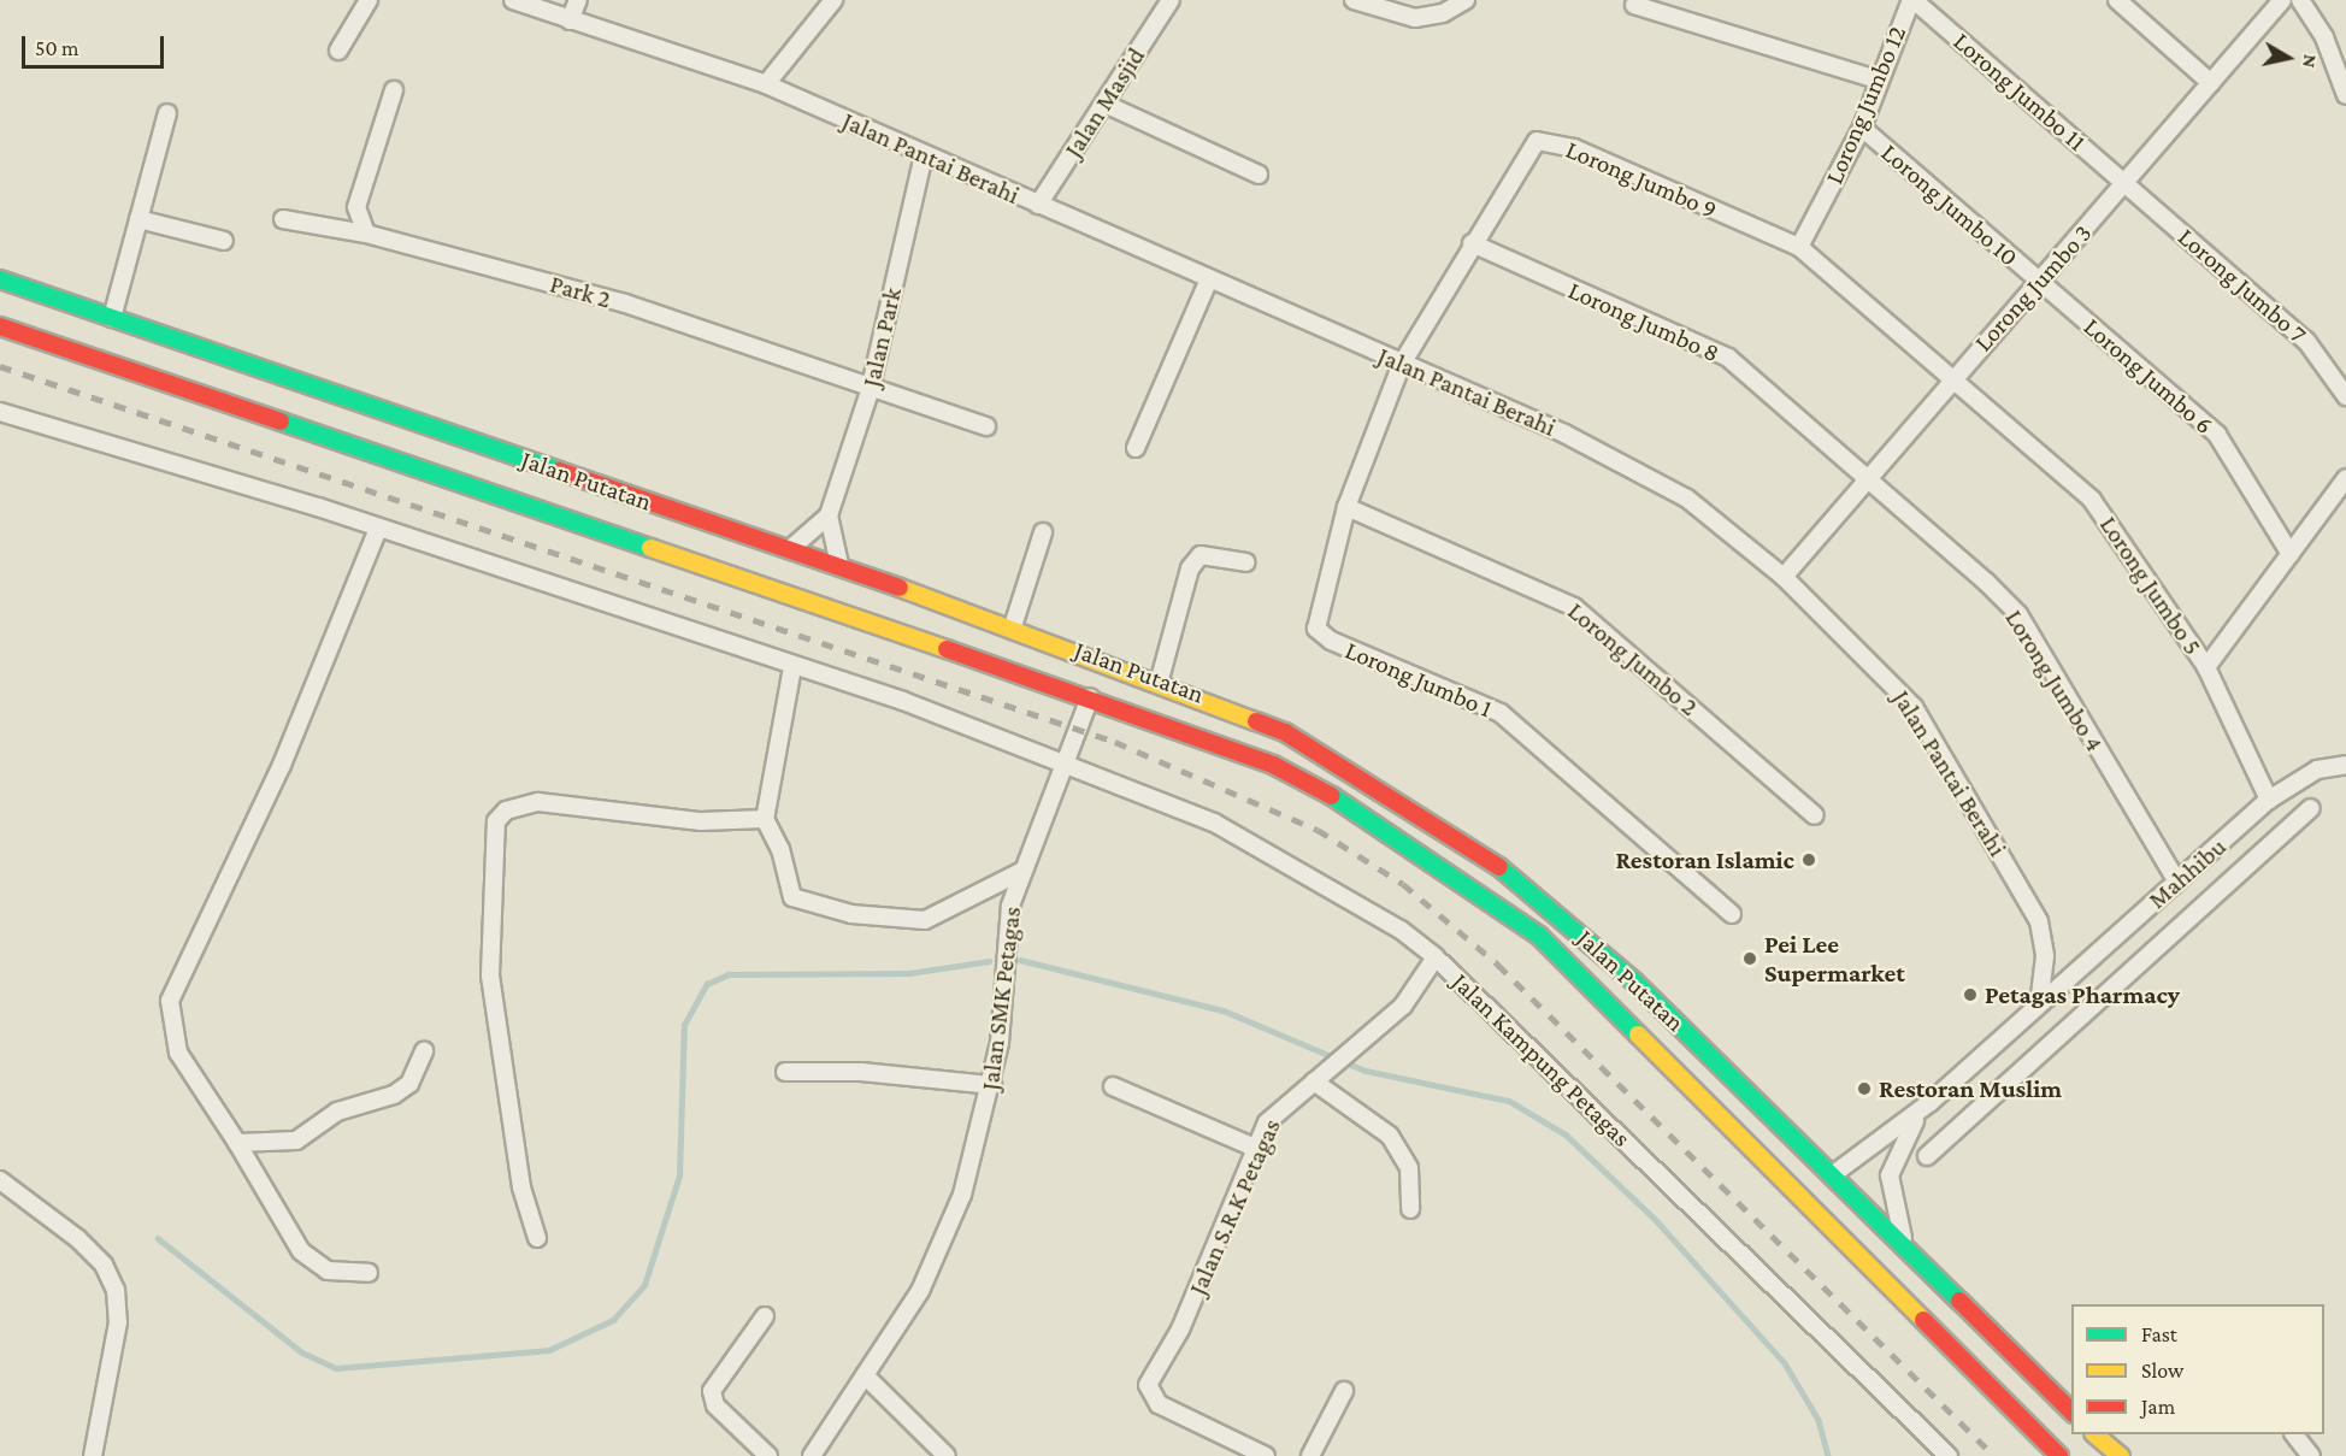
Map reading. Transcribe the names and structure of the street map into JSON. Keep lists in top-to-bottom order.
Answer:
{
  "streets": {
    "highway": ["Jalan Putatan"],
    "street": [
      "Lorong Jumbo 11",
      "Jalan Masjid",
      "Lorong Jumbo 12",
      "Jalan Pantai Berahi",
      "Lorong Jumbo 9",
      "Lorong Jumbo 10",
      "Lorong Jumbo 7",
      "Lorong Jumbo 3",
      "Park 2",
      "Lorong Jumbo 8",
      "Jalan Park",
      "Lorong Jumbo 6",
      "Lorong Jumbo 5",
      "Lorong Jumbo 2",
      "Lorong Jumbo 1",
      "Lorong Jumbo 4",
      "Mahhibu",
      "Jalan SMK Petagas",
      "Jalan Kampung Petagas",
      "Jalan S.R.K Petagas"
    ]
  },
  "crossings": [
    ["Lorong Jumbo 11", "Lorong Jumbo 12"],
    ["Lorong Jumbo 11", "Lorong Jumbo 7"],
    ["Lorong Jumbo 11", "Lorong Jumbo 3"],
    ["Jalan Masjid", "Jalan Pantai Berahi"],
    ["Lorong Jumbo 12", "Lorong Jumbo 9"],
    ["Lorong Jumbo 12", "Lorong Jumbo 10"],
    ["Jalan Pantai Berahi", "Lorong Jumbo 9"],
    ["Jalan Pantai Berahi", "Lorong Jumbo 3"],
    ["Jalan Pantai Berahi", "Jalan Park"],
    ["Jalan Pantai Berahi", "Lorong Jumbo 1"],
    ["Jalan Pantai Berahi", "Mahhibu"],
    ["Lorong Jumbo 9", "Lorong Jumbo 3"],
    ["Lorong Jumbo 9", "Lorong Jumbo 8"],
    ["Lorong Jumbo 9", "Lorong Jumbo 5"],
    ["Lorong Jumbo 9", "Lorong Jumbo 1"],
    ["Lorong Jumbo 10", "Lorong Jumbo 3"],
    ["Lorong Jumbo 10", "Lorong Jumbo 6"],
    ["Lorong Jumbo 7", "Lorong Jumbo 3"],
    ["Lorong Jumbo 3", "Lorong Jumbo 8"],
    ["Lorong Jumbo 3", "Lorong Jumbo 6"],
    ["Lorong Jumbo 3", "Lorong Jumbo 5"],
    ["Lorong Jumbo 3", "Lorong Jumbo 4"],
    ["Park 2", "Jalan Park"],
    ["Lorong Jumbo 8", "Lorong Jumbo 4"],
    ["Jalan Putatan", "Jalan SMK Petagas"],
    ["Lorong Jumbo 5", "Mahhibu"],
    ["Lorong Jumbo 2", "Lorong Jumbo 1"],
    ["Lorong Jumbo 4", "Mahhibu"],
    ["Jalan SMK Petagas", "Jalan Kampung Petagas"],
    ["Jalan Kampung Petagas", "Jalan S.R.K Petagas"]
  ],
  "places": [
    "Restoran Islamic",
    "Pei Lee Supermarket",
    "Petagas Pharmacy",
    "Restoran Muslim"
  ],
  "legend": ["Fast", "Slow", "Jam"],
  "scale_bar": "50 m",
  "north": "right"
}
